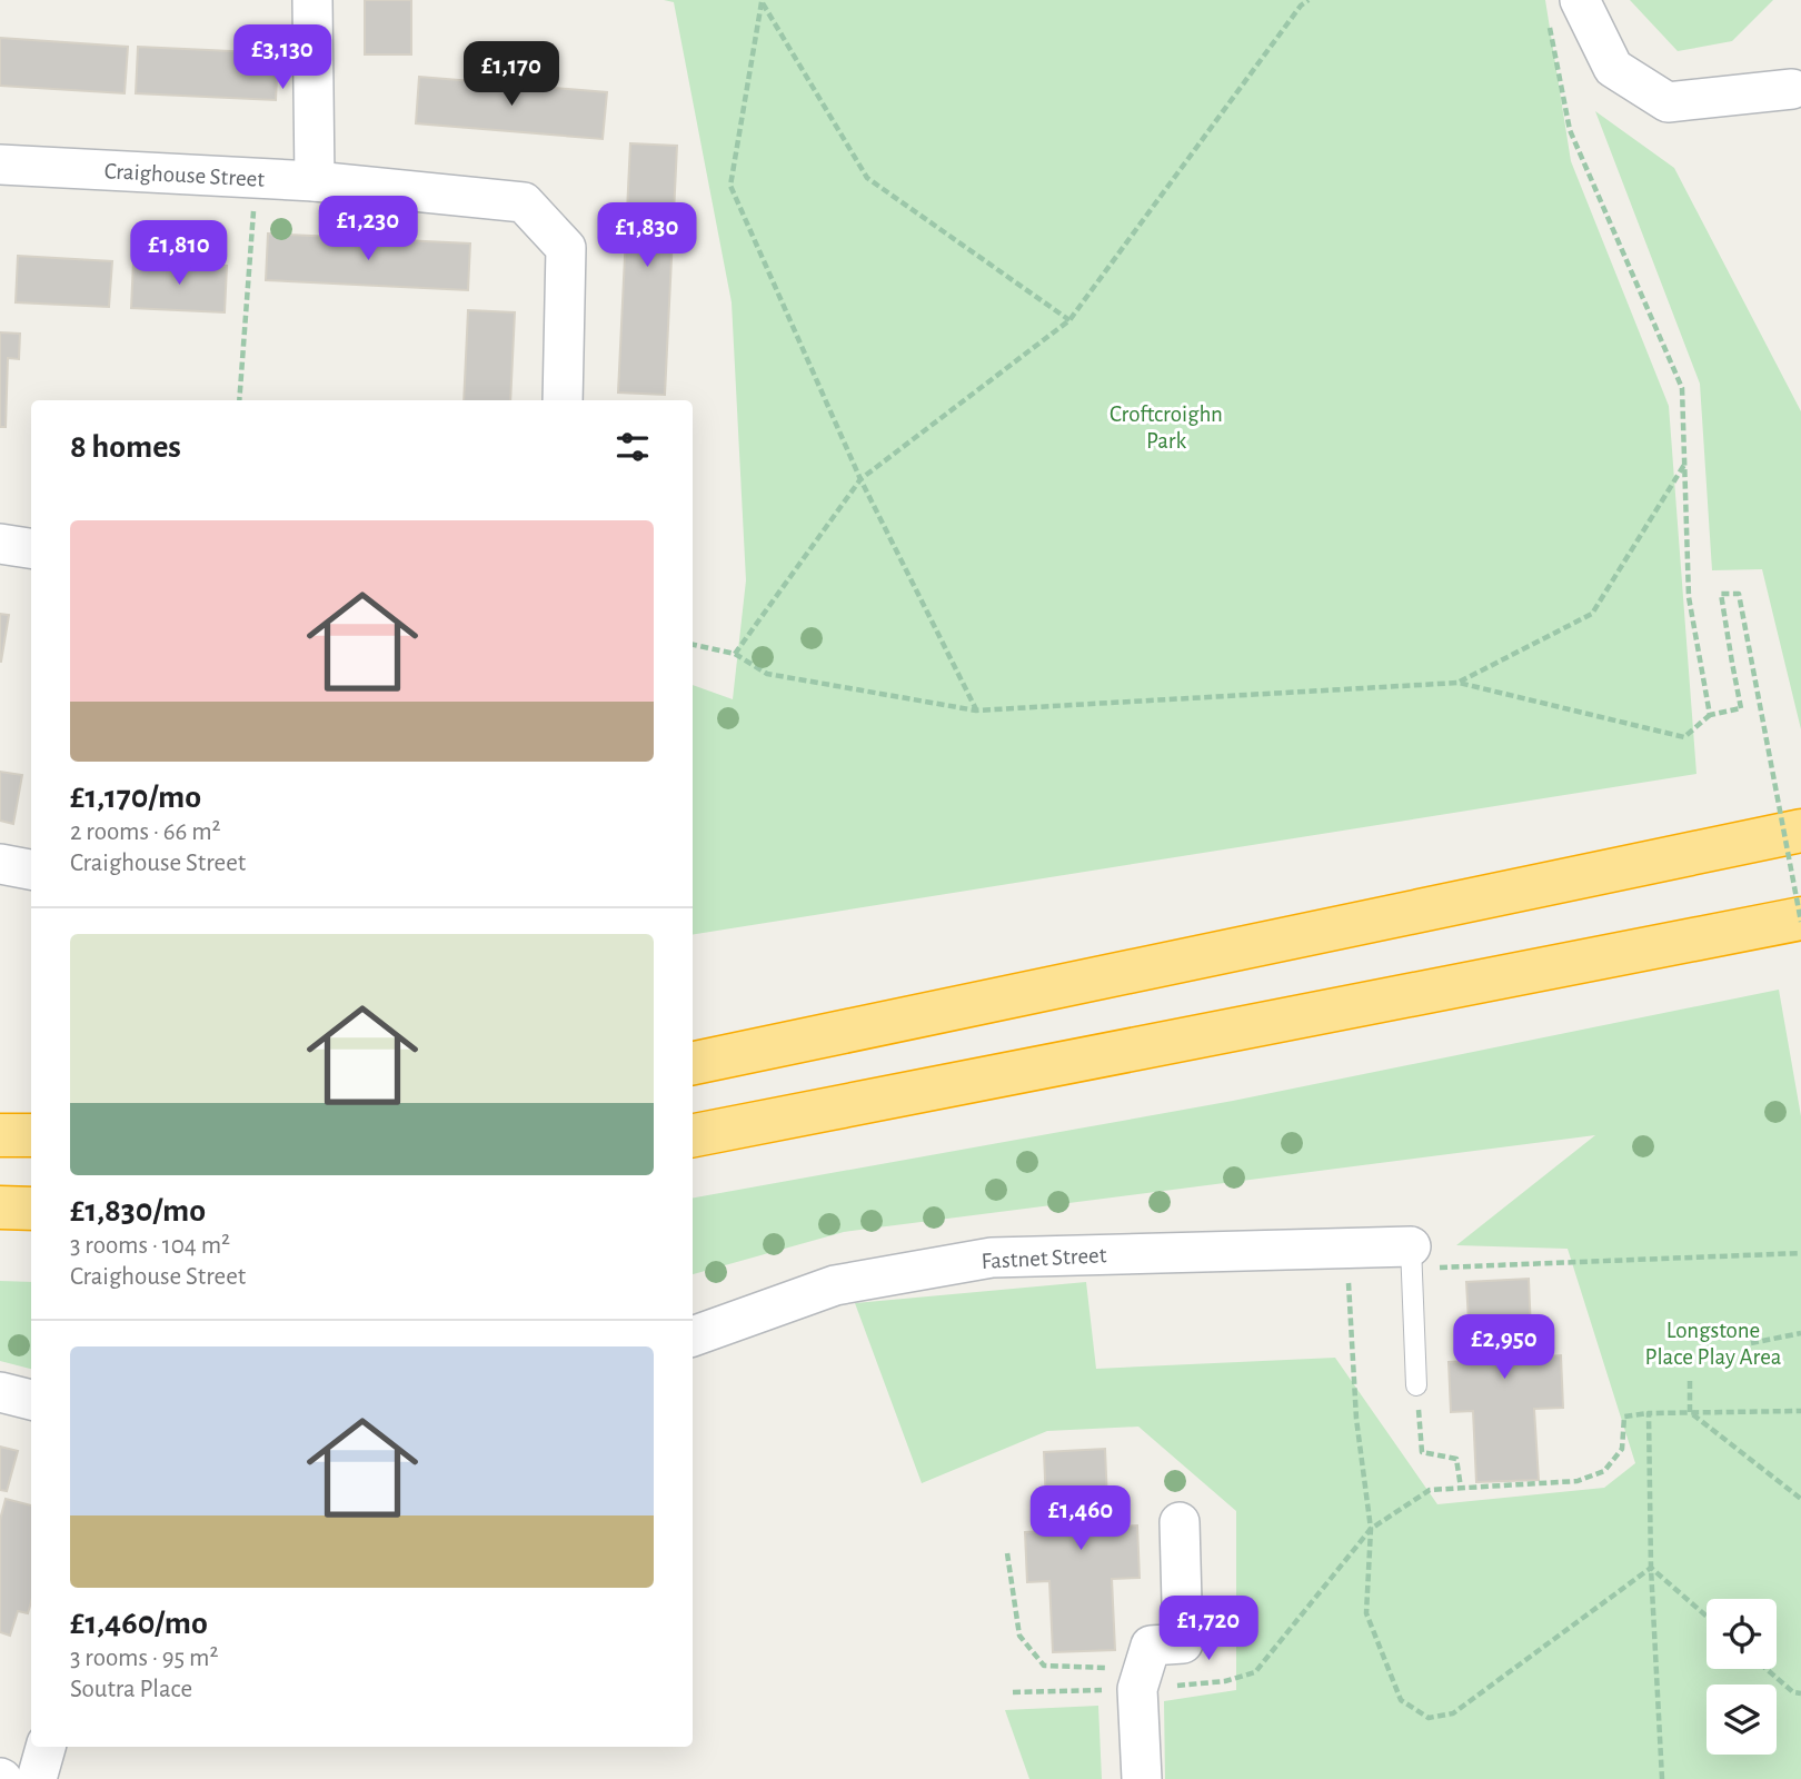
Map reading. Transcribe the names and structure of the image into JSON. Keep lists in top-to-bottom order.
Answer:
{
  "streets": {
    "street": ["Craighouse Street", "Fastnet Street"]
  },
  "parks": ["Croftcroighn Park", "Longstone Place Play Area"],
  "page": {
    "price": [
      "£3,130",
      "£1,170",
      "£1,230",
      "£1,830",
      "£1,810",
      "£2,950",
      "£1,460",
      "£1,720"
    ],
    "heading": "8 homes",
    "list": [
      {
        "name": "£1,170/mo",
        "note": "2 rooms · 66 m² · Craighouse Street"
      },
      {
        "name": "£1,830/mo",
        "note": "3 rooms · 104 m² · Craighouse Street"
      },
      {
        "name": "£1,460/mo",
        "note": "3 rooms · 95 m² · Soutra Place"
      }
    ]
  }
}
